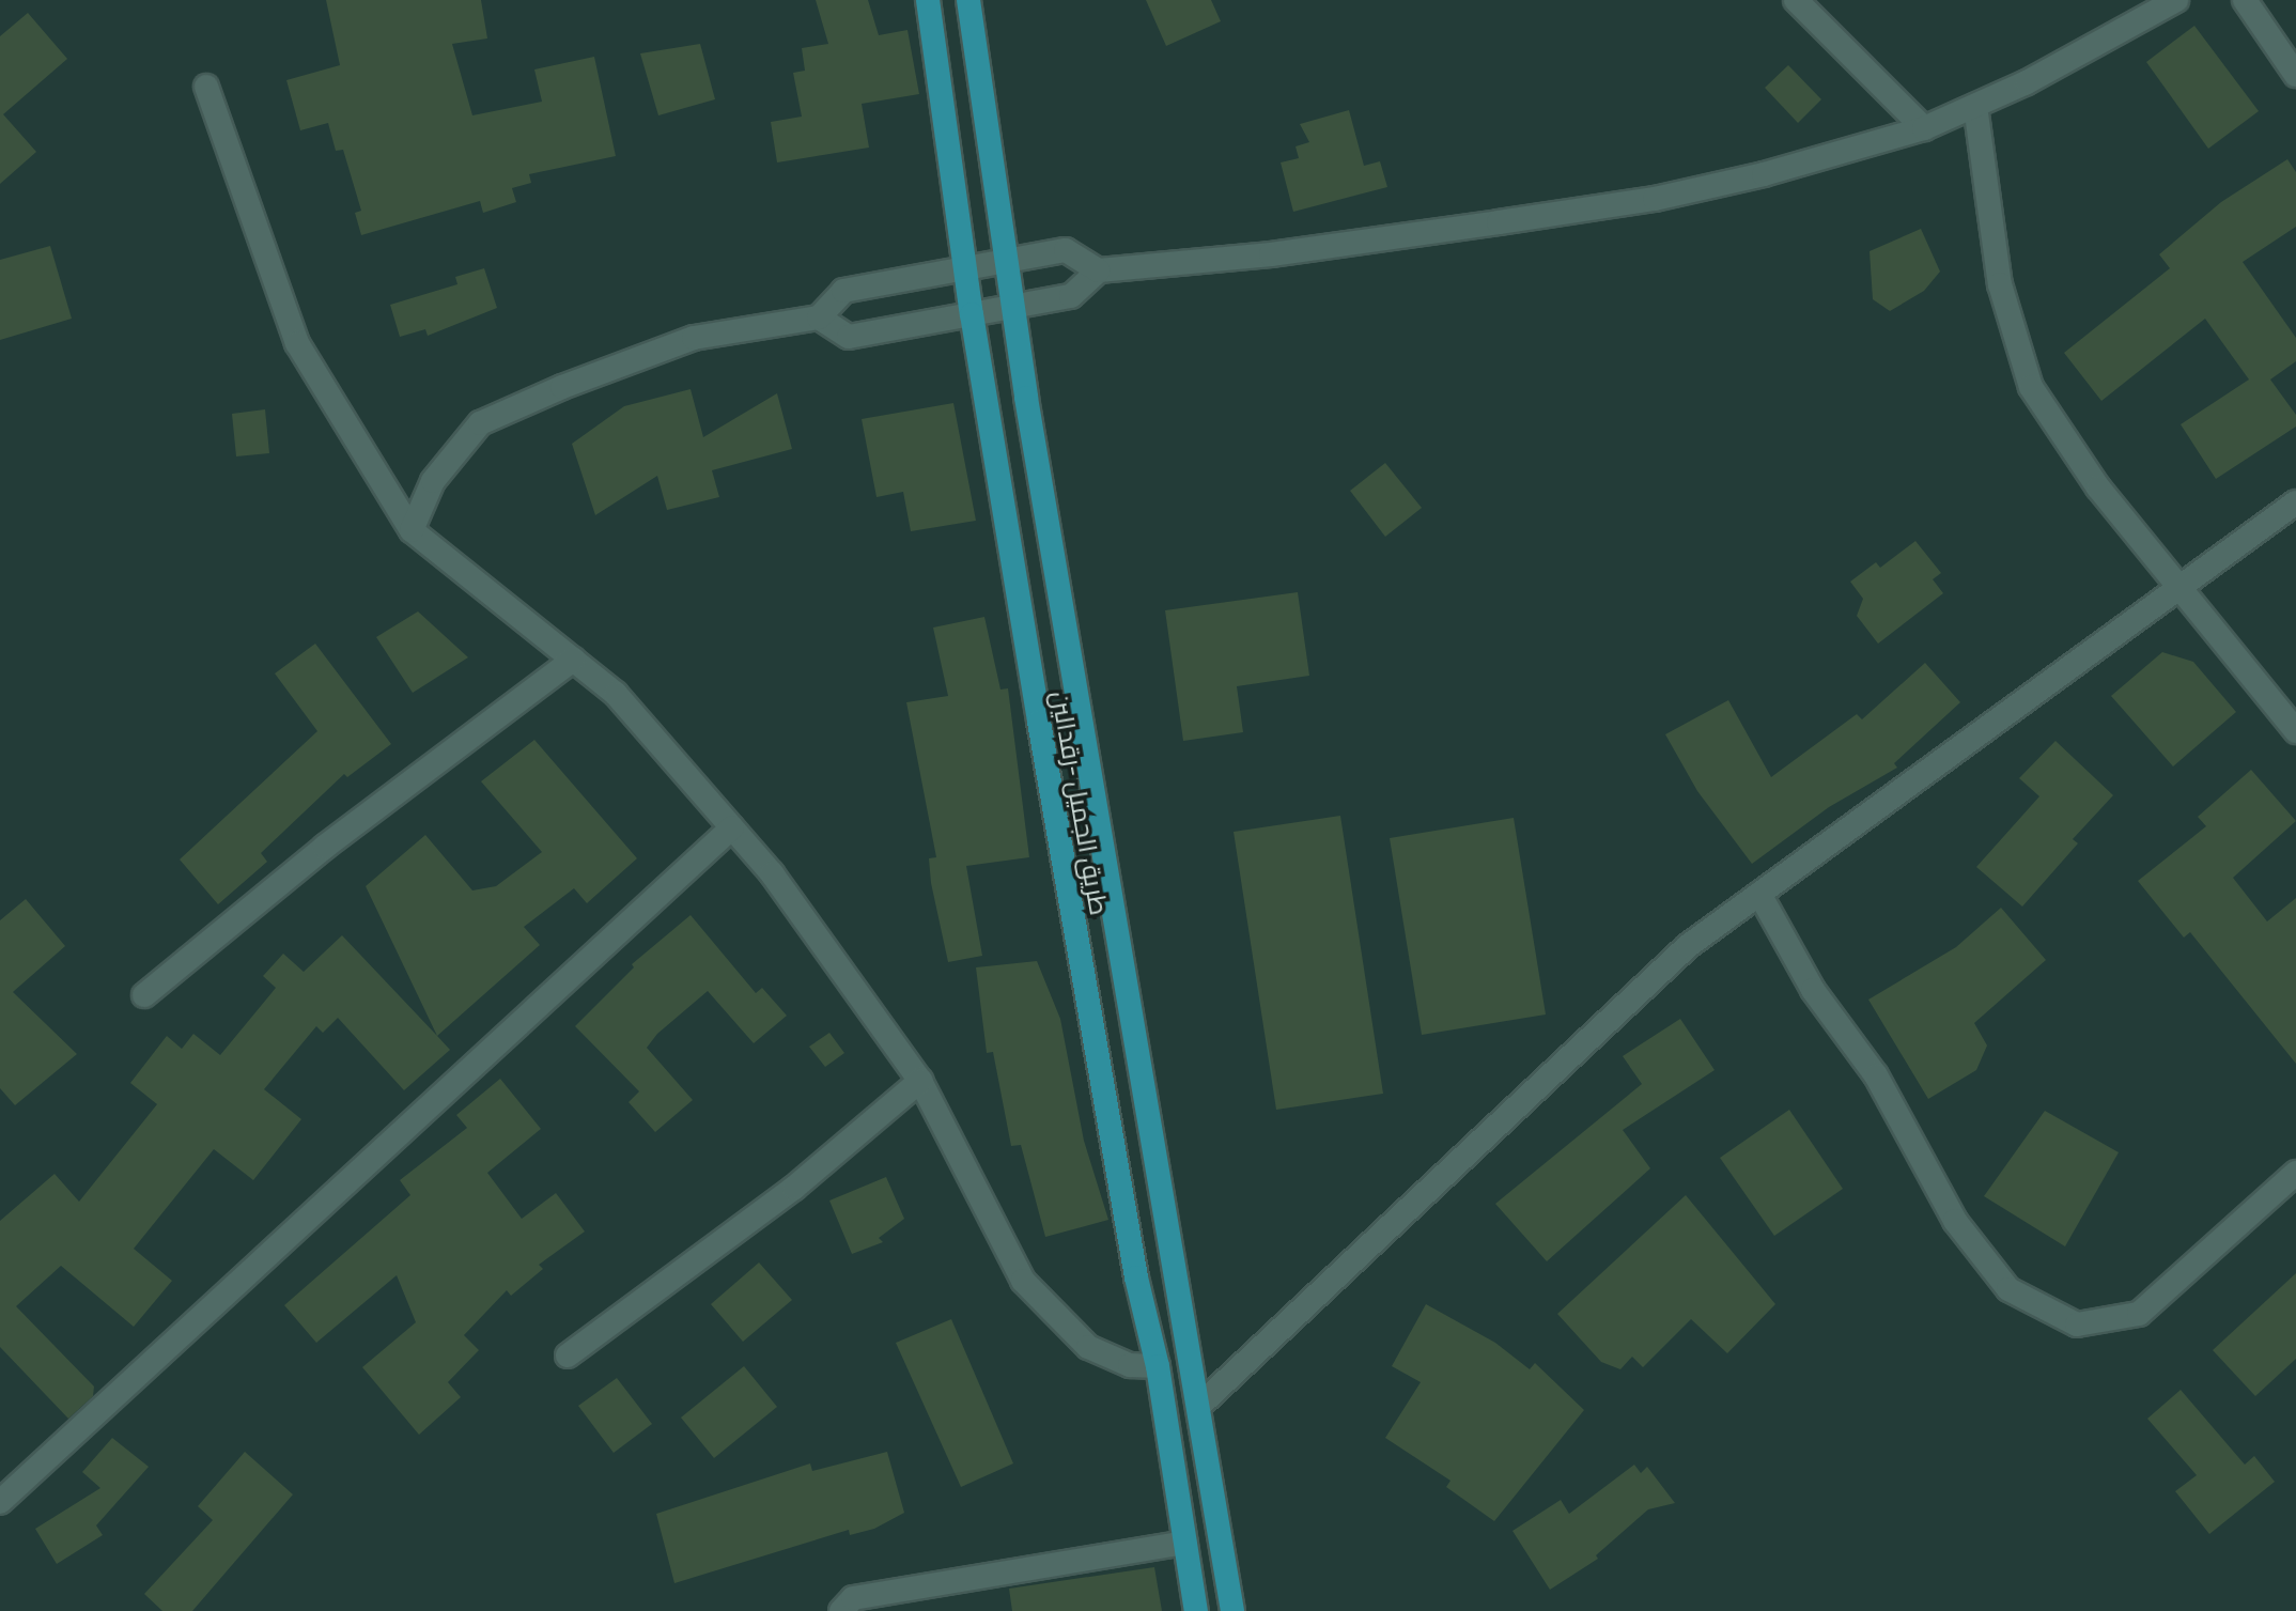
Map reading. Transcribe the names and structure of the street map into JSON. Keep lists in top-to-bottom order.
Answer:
{
  "streets": {
    "main road": ["طريق الجميل -رقدالين"]
  }
}
